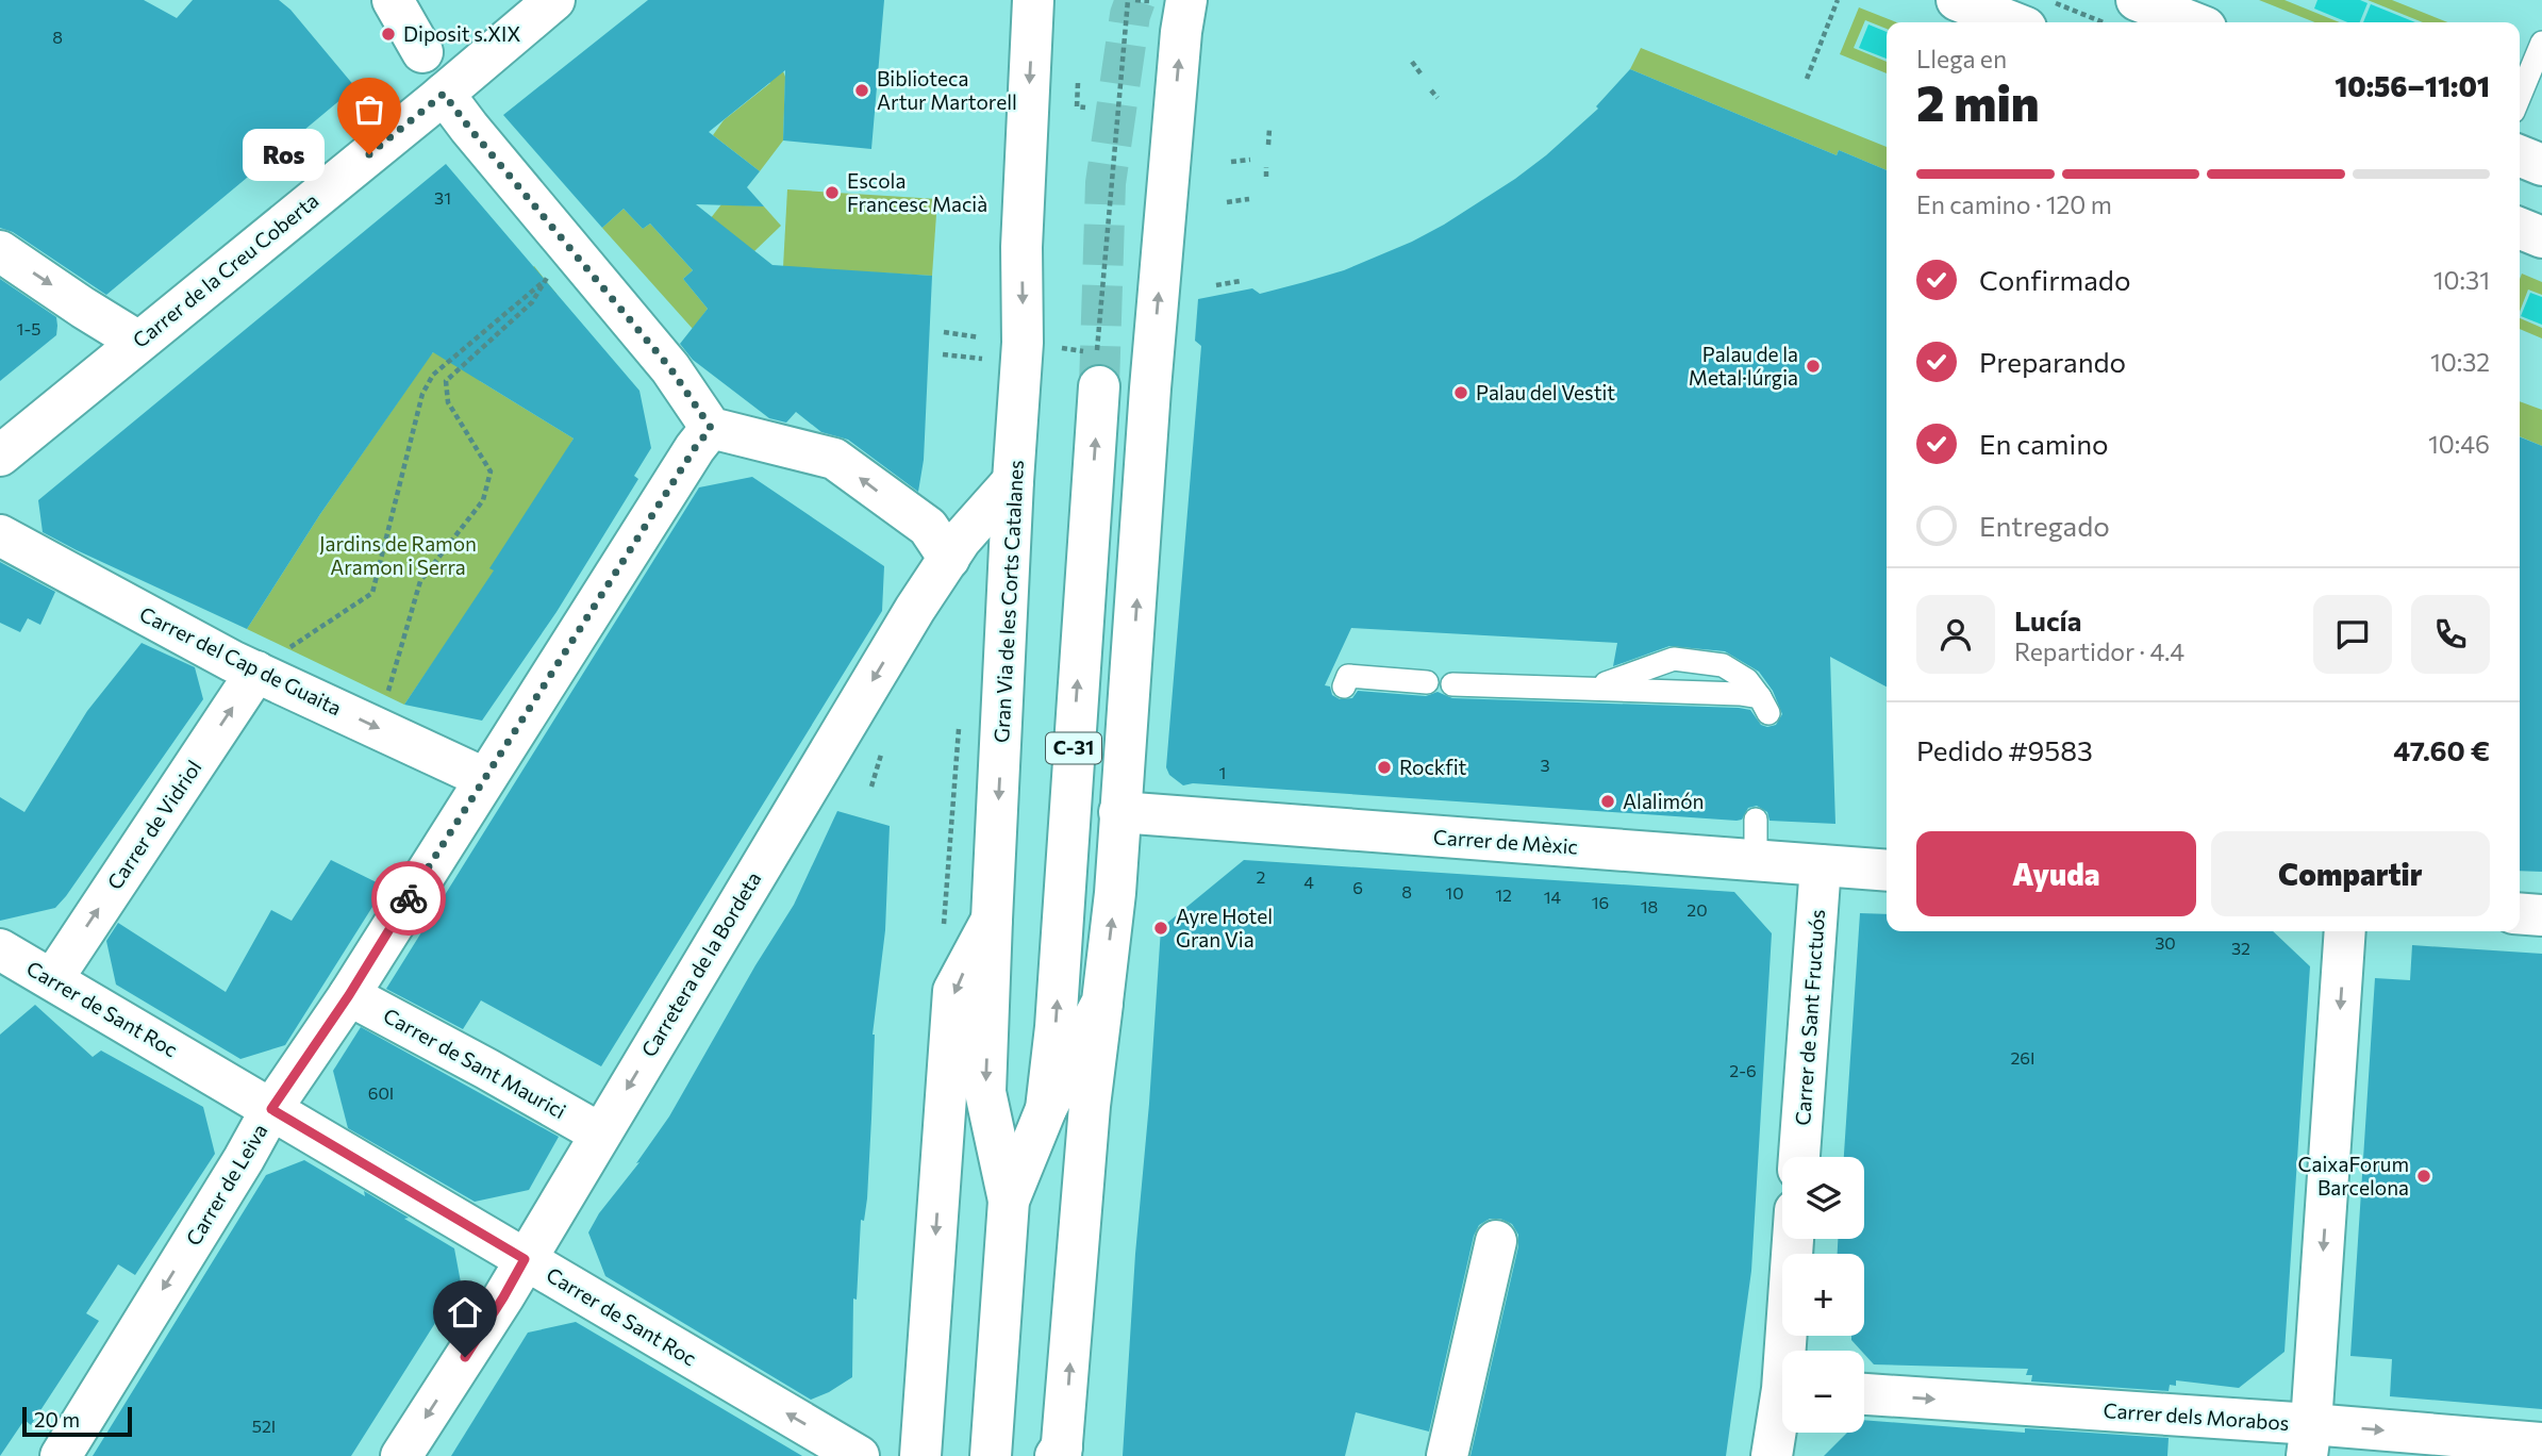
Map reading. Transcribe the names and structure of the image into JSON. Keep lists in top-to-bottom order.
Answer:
{
  "streets": {
    "street": [
      "Carrer de la Creu Coberta",
      "Gran Via de les Corts Catalanes",
      "Carrer del Cap de Guaita",
      "C-31",
      "Carrer de Vidriol",
      "Carrer de Mèxic",
      "Carretera de la Bordeta",
      "Carrer de Sant Roc",
      "Carrer de Sant Fructuós",
      "Carrer de Sant Maurici",
      "Carrer de Leiva",
      "Carrer dels Morabos"
    ]
  },
  "crossings": [
    ["Gran Via de les Corts Catalanes", "Carretera de la Bordeta"],
    ["Carrer del Cap de Guaita", "Carrer de Vidriol"],
    ["Carrer del Cap de Guaita", "Carrer de Leiva"],
    ["Carrer de Vidriol", "Carrer de Sant Roc"],
    ["Carrer de Mèxic", "Carrer de Sant Fructuós"],
    ["Carretera de la Bordeta", "Carrer de Sant Roc"],
    ["Carretera de la Bordeta", "Carrer de Sant Maurici"],
    ["Carrer de Sant Roc", "Carrer de Leiva"],
    ["Carrer de Sant Maurici", "Carrer de Leiva"]
  ],
  "one_way": ["Carrer de Vidriol", "Carrer de Sant Roc", "Carrer dels Morabos"],
  "parks": ["Jardins de Ramon Aramon i Serra"],
  "places": [
    "Diposit s.XIX",
    "Biblioteca Artur Martorell",
    "Ros",
    "Escola Francesc Macià",
    "Palau de la Metal·lúrgia",
    "Palau del Vestit",
    "Rockfit",
    "Alalimón",
    "Ayre Hotel Gran Via",
    "CaixaForum Barcelona"
  ],
  "house_numbers": [
    "8",
    "31",
    "1-5",
    "3",
    "1",
    "2",
    "4",
    "6",
    "8",
    "10",
    "12",
    "14",
    "16",
    "18",
    "20",
    "30",
    "32",
    "26I",
    "2-6",
    "60I",
    "52I"
  ],
  "scale_bar": "20 m",
  "page": {
    "heading": ["2 min", "Llega en", "10:56–11:01"],
    "panel": [
      "Lucía",
      "Repartidor · 4.4",
      "Pedido #9583",
      "47.60 €"
    ],
    "bubble": "Ros",
    "bar": "En camino · 120 m",
    "list": [
      ["Confirmado", "10:31"],
      ["Preparando", "10:32"],
      ["En camino", "10:46"],
      "Entregado"
    ],
    "buttons": ["Ayuda", "Compartir"],
    "map_buttons": ["+", "−"],
    "scale": "20 m"
  }
}
